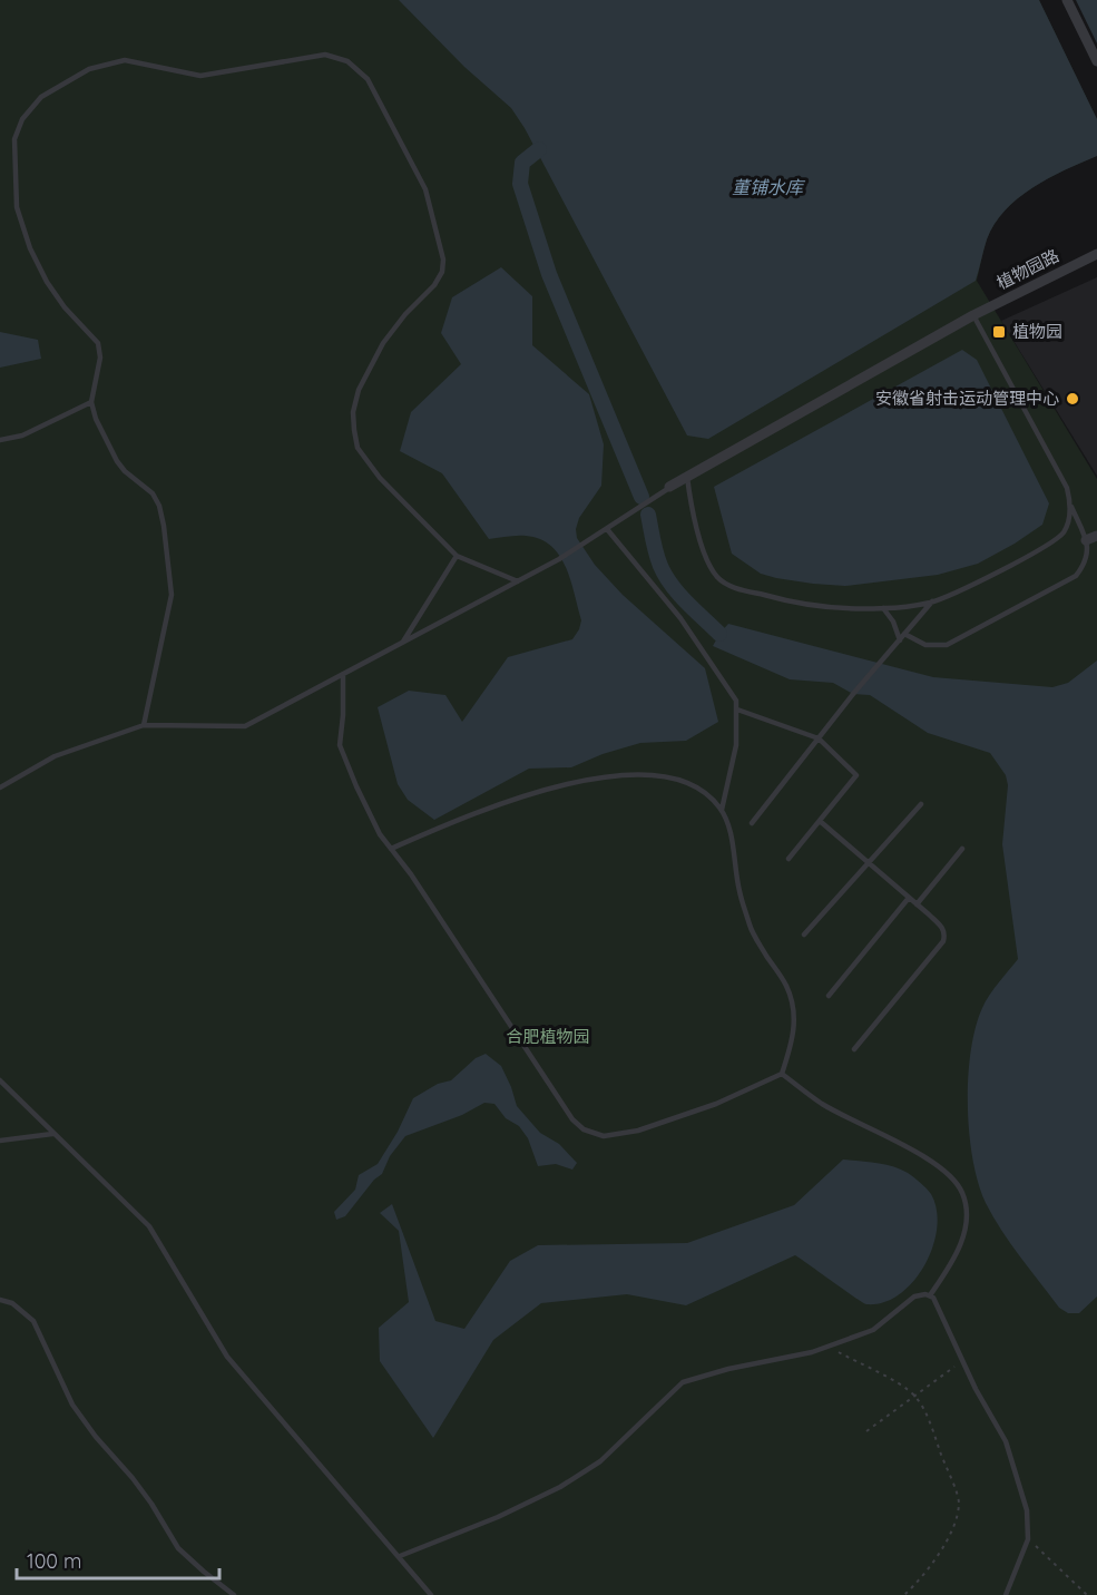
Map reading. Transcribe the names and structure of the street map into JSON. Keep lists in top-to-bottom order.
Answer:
{
  "streets": {
    "street": ["植物园路"]
  },
  "water": ["董铺水库"],
  "parks": ["合肥植物园"],
  "places": {
    "transit": ["植物园"],
    "other": ["安徽省射击运动管理中心"]
  },
  "scale_bar": "100 m"
}
